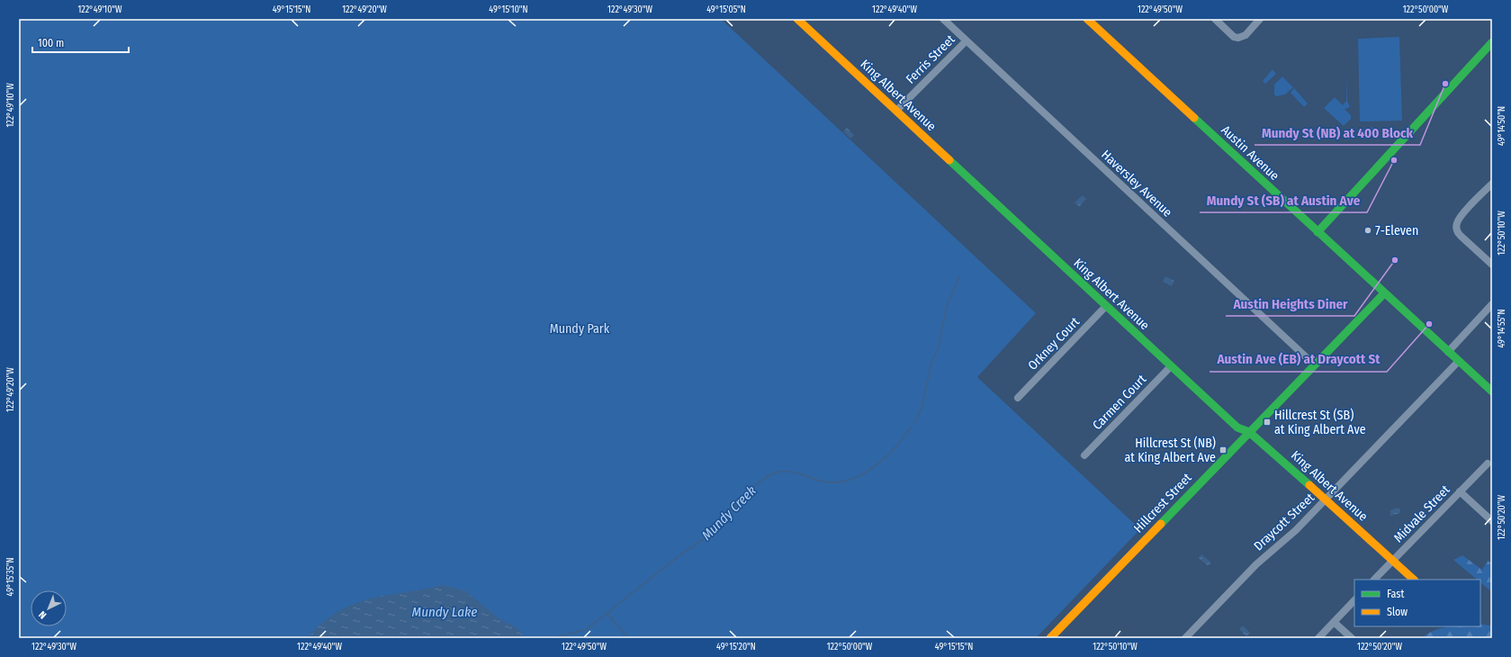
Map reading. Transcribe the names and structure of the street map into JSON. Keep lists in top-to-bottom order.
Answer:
{
  "streets": {
    "street": [
      "Ferris Street",
      "King Albert Avenue",
      "Austin Avenue",
      "Haversley Avenue",
      "Orkney Court",
      "Carmen Court",
      "Hillcrest Street",
      "Midvale Street",
      "Draycott Street"
    ]
  },
  "crossings": [
    ["Ferris Street", "King Albert Avenue"],
    ["Ferris Street", "Haversley Avenue"],
    ["King Albert Avenue", "Orkney Court"],
    ["King Albert Avenue", "Carmen Court"],
    ["King Albert Avenue", "Hillcrest Street"],
    ["King Albert Avenue", "Midvale Street"],
    ["King Albert Avenue", "Draycott Street"],
    ["Austin Avenue", "Hillcrest Street"],
    ["Austin Avenue", "Draycott Street"],
    ["Haversley Avenue", "Hillcrest Street"]
  ],
  "water": ["Mundy Creek", "Mundy Lake"],
  "parks": ["Mundy Park"],
  "places": {
    "other": [
      "Mundy St (NB) at 400 Block",
      "Mundy St (SB) at Austin Ave",
      "7-Eleven",
      "Austin Heights Diner",
      "Austin Ave (EB) at Draycott St"
    ],
    "transit": ["Hillcrest St (SB) at King Albert Ave", "Hillcrest St (NB) at King Albert Ave"]
  },
  "legend": ["Fast", "Slow"],
  "scale_bar": "100 m",
  "north": "bottom left",
  "coordinates": [
    "122°49'10\"W",
    "49°15'15\"N",
    "122°49'20\"W",
    "49°15'10\"N",
    "122°49'30\"W",
    "49°15'05\"N",
    "122°49'40\"W",
    "122°49'50\"W",
    "122°50'00\"W",
    "49°14'50\"N",
    "122°50'10\"W",
    "49°14'55\"N",
    "122°50'20\"W",
    "49°15'35\"N",
    "49°15'20\"N"
  ]
}
